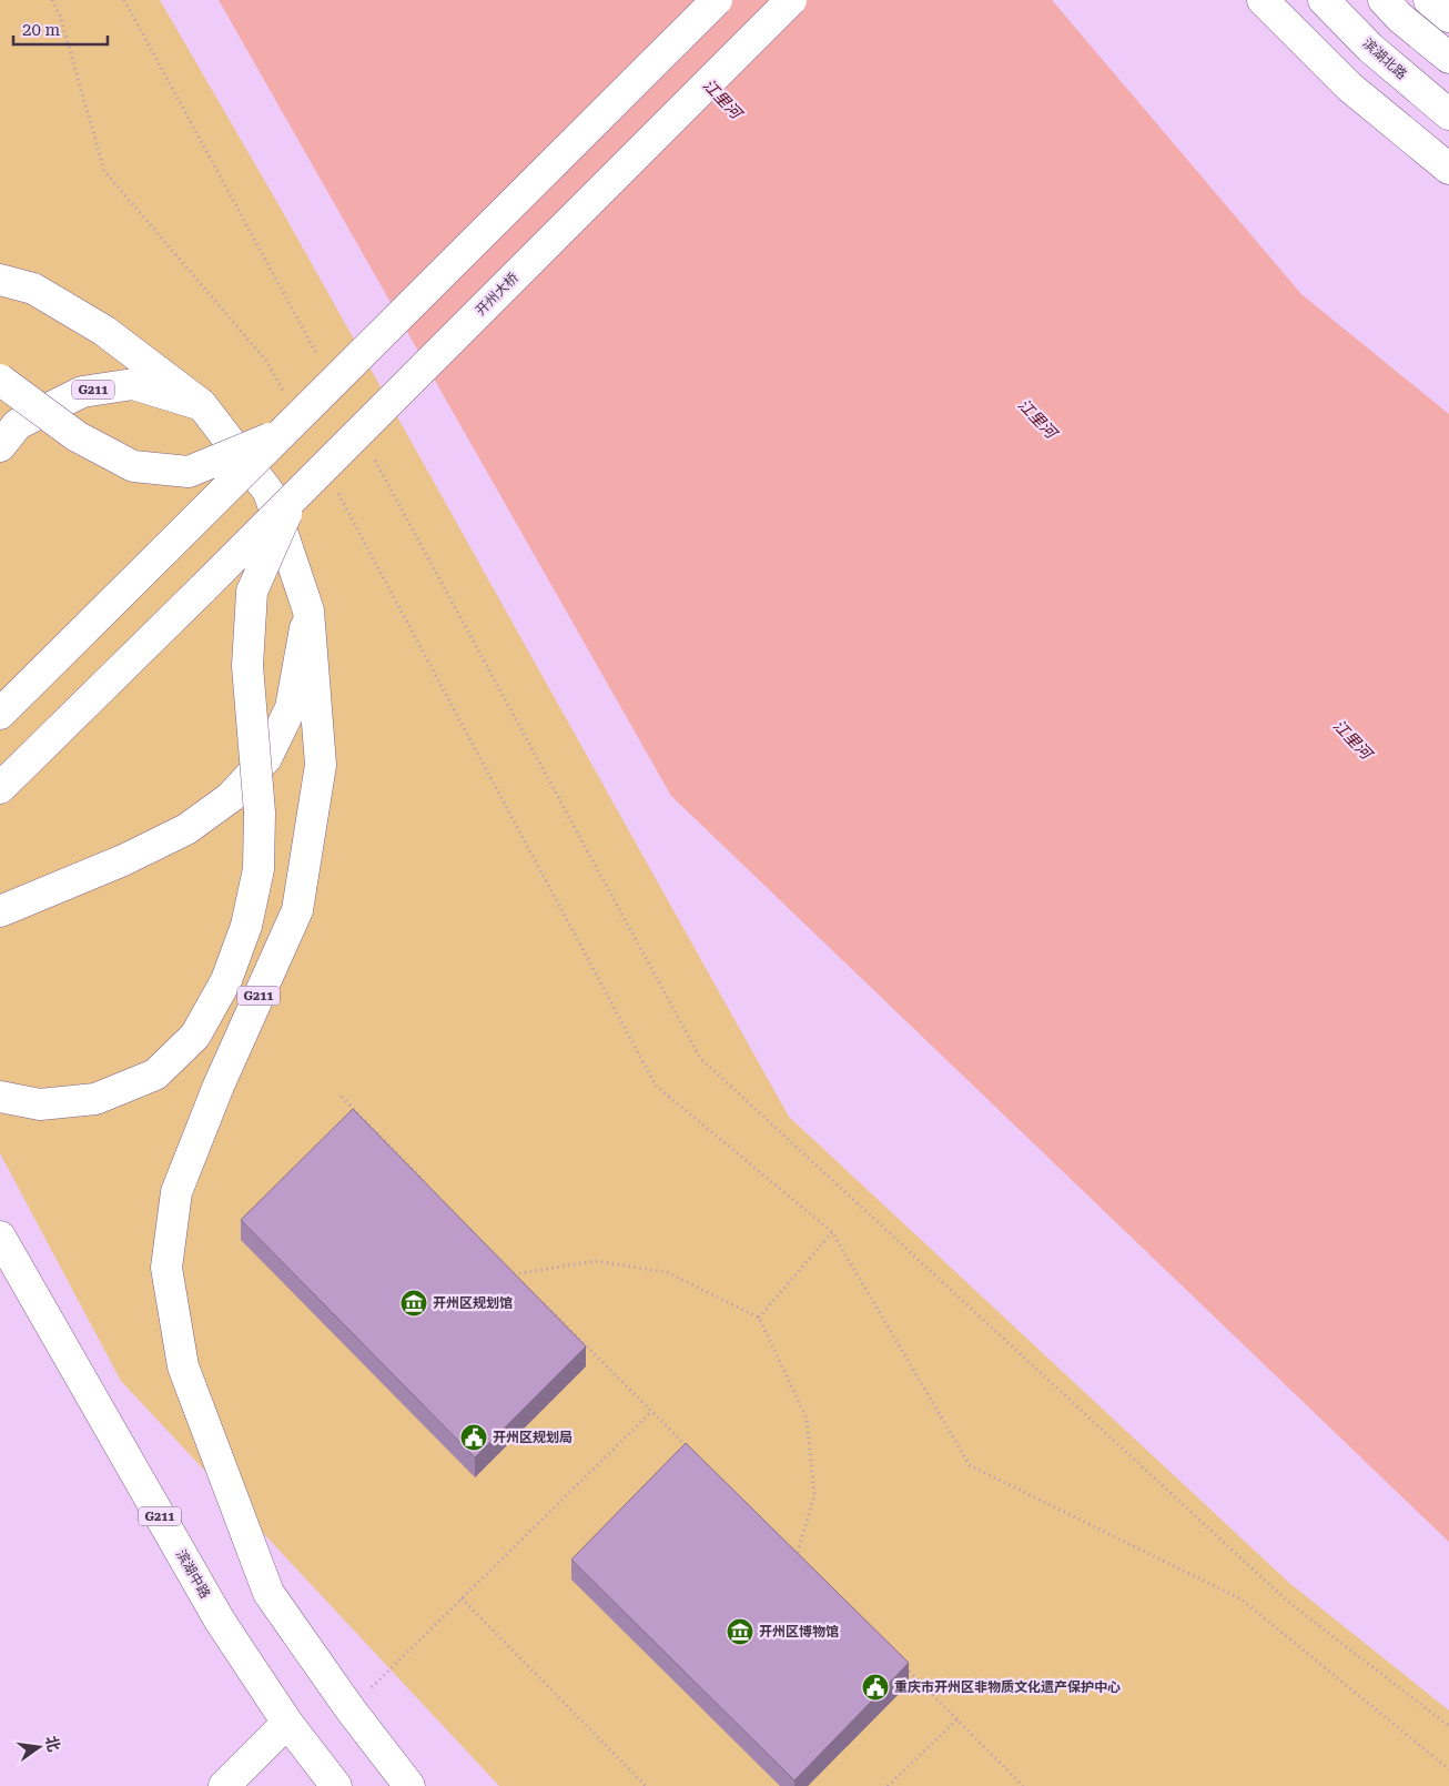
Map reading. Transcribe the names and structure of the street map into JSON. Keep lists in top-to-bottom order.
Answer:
{
  "streets": {
    "main road": [
      "滨湖北路",
      "开州大桥",
      "G211",
      "滨湖中路"
    ]
  },
  "water": ["江里河"],
  "places": {
    "museum": ["开州区规划馆", "开州区博物馆"],
    "public building": ["开州区规划局", "重庆市开州区非物质文化遗产保护中心"]
  },
  "scale_bar": "20 m",
  "north": "right"
}
